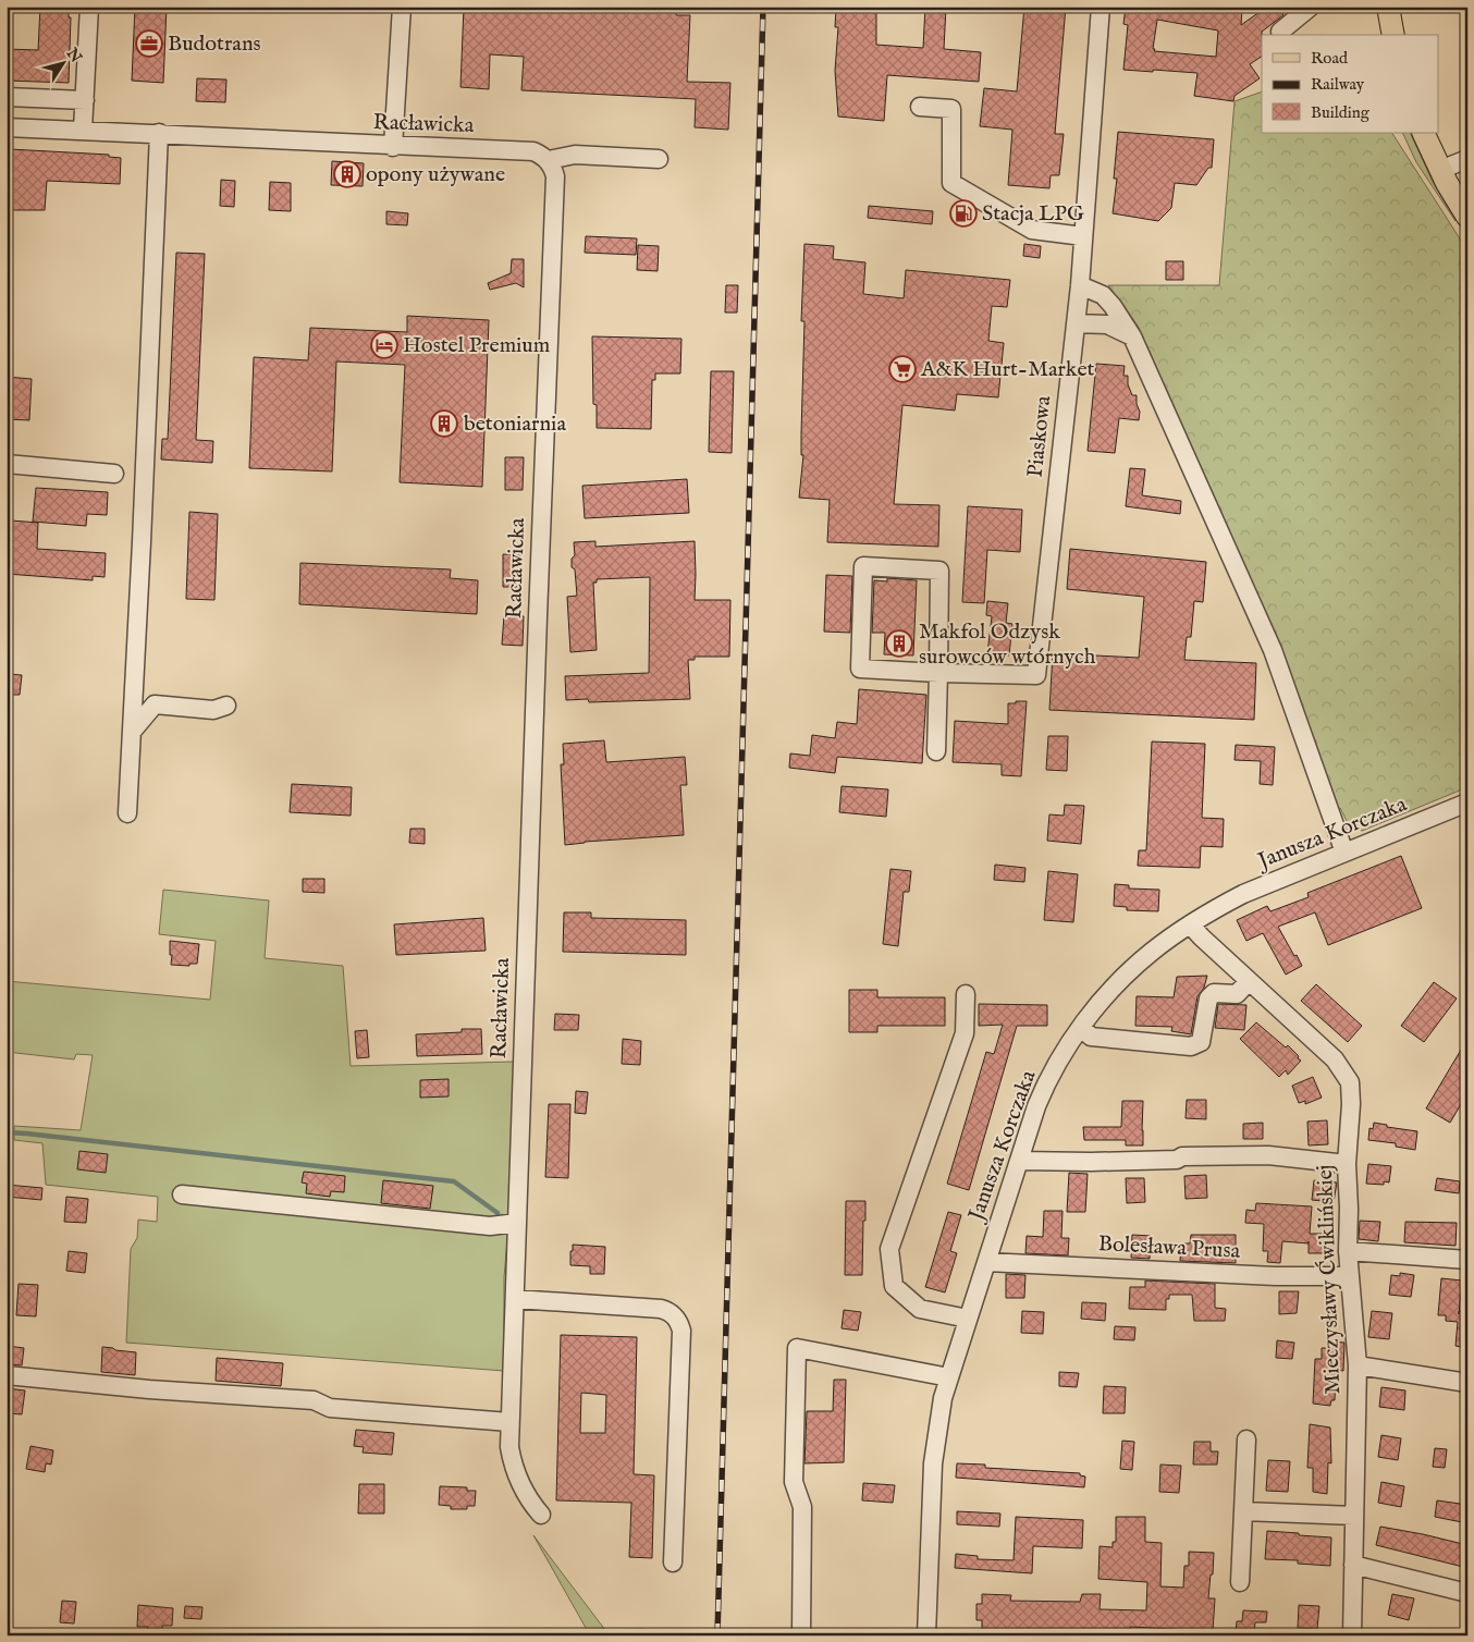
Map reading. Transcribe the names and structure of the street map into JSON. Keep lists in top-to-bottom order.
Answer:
{
  "streets": {
    "street": [
      "Racławicka",
      "Piaskowa",
      "Janusza Korczaka",
      "Bolesława Prusa",
      "Mieczysławy Ćwiklińskiej"
    ]
  },
  "crossings": [
    ["Janusza Korczaka", "Bolesława Prusa"],
    ["Janusza Korczaka", "Mieczysławy Ćwiklińskiej"],
    ["Bolesława Prusa", "Mieczysławy Ćwiklińskiej"]
  ],
  "places": {
    "office": ["Budotrans"],
    "building": ["opony używane", "betoniarnia", "Makfol Odzysk surowców wtórnych"],
    "fuel station": ["Stacja LPG"],
    "hotel": ["Hostel Premium"],
    "supermarket": ["A&K Hurt-Market"]
  },
  "legend": ["Road", "Railway", "Building"],
  "north": "top right"
}
